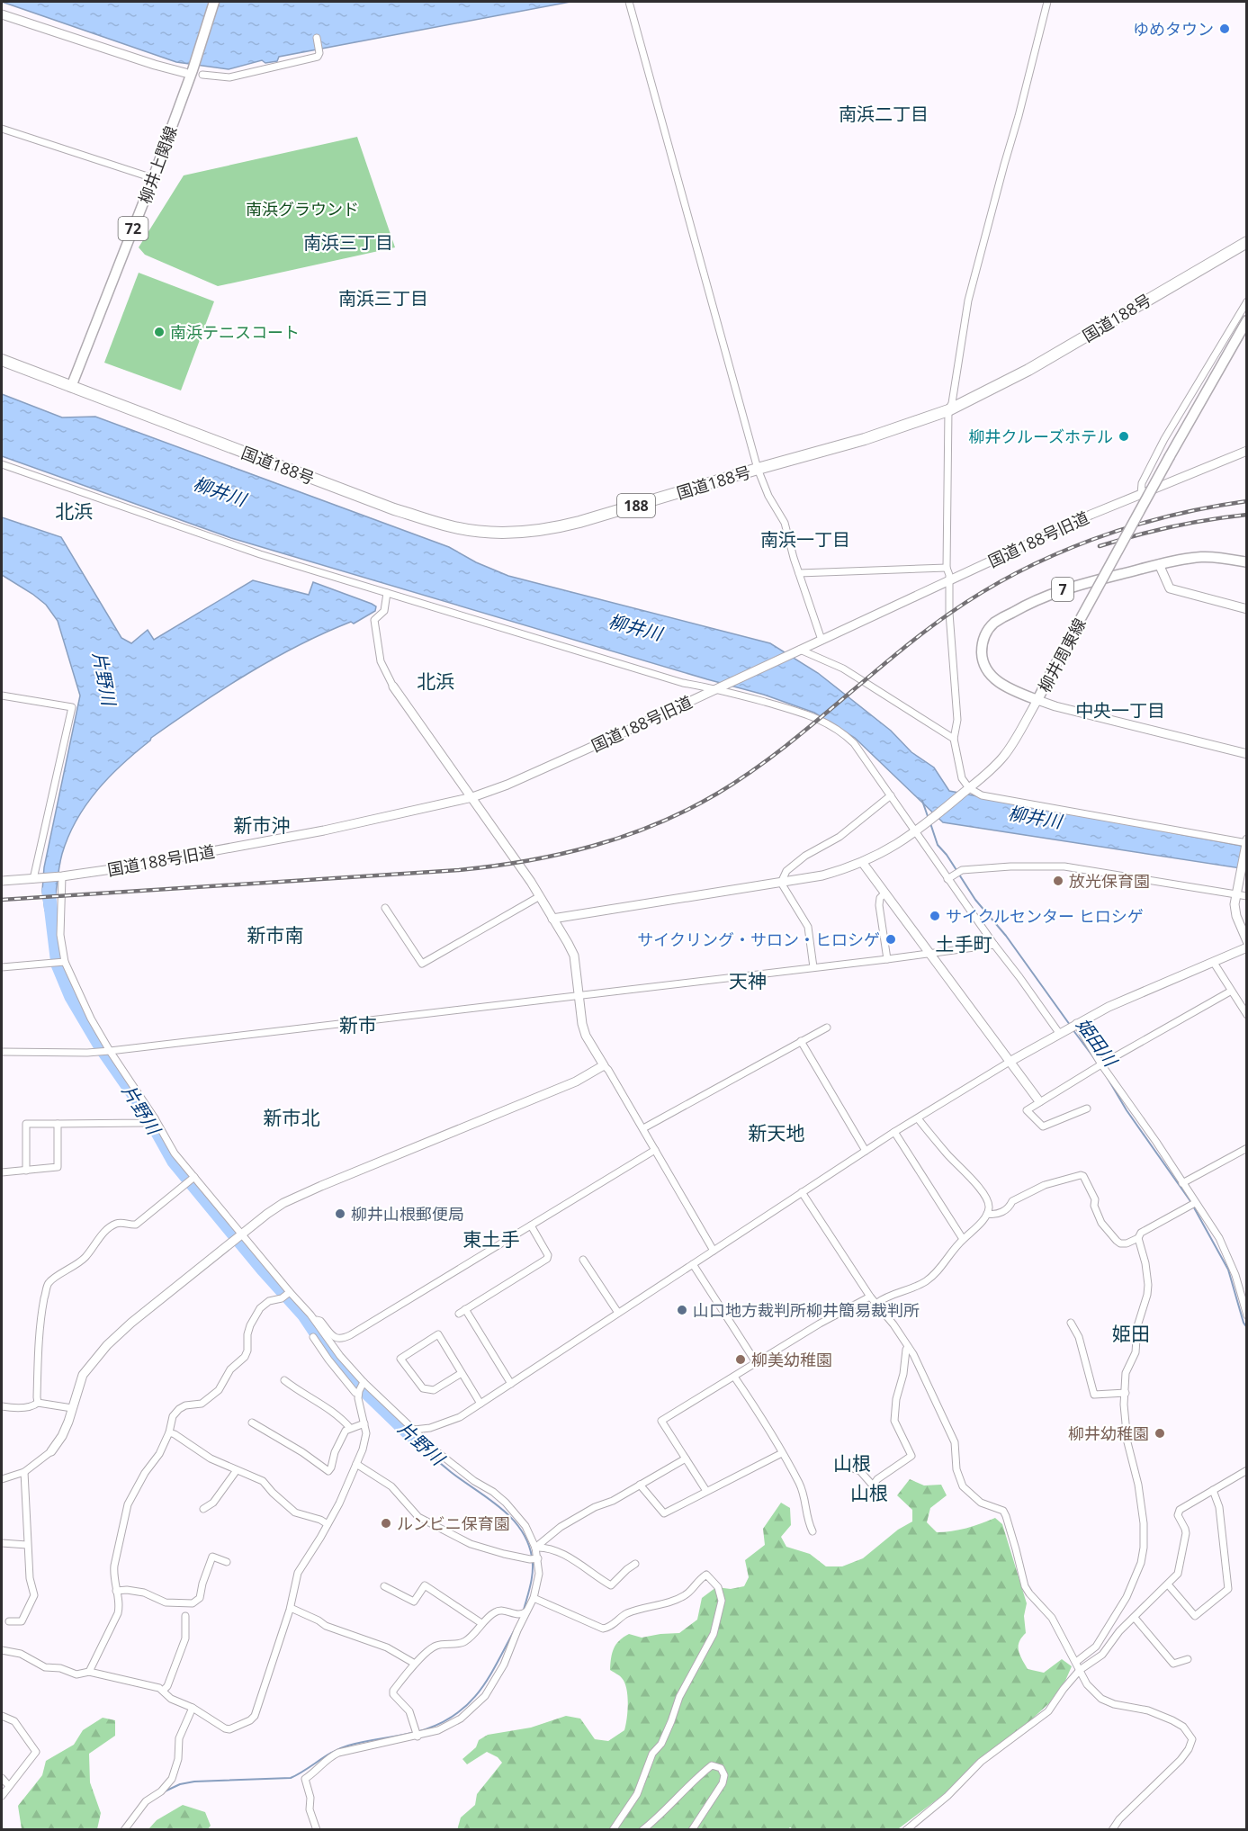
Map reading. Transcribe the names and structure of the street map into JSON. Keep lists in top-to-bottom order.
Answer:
{
  "streets": {
    "highway": ["国道188号", "188"],
    "main road": [
      "柳井上関線",
      "72",
      "7",
      "柳井周東線"
    ],
    "street": ["国道188号旧道"]
  },
  "crossings": [
    ["柳井上関線", "国道188号"]
  ],
  "districts": [
    "南浜二丁目",
    "南浜三丁目",
    "南浜三丁目",
    "北浜",
    "南浜一丁目",
    "北浜",
    "中央一丁目",
    "新市沖",
    "新市南",
    "土手町",
    "天神",
    "新市",
    "新市北",
    "新天地",
    "東土手",
    "姫田",
    "山根",
    "山根"
  ],
  "water": ["柳井川", "片野川", "姫田川"],
  "parks": ["南浜グラウンド"],
  "places": [
    "ゆめタウン",
    "南浜テニスコート",
    "柳井クルーズホテル",
    "放光保育園",
    "サイクルセンター ヒロシゲ",
    "サイクリング・サロン・ヒロシゲ",
    "柳井山根郵便局",
    "山口地方裁判所柳井簡易裁判所",
    "柳美幼稚園",
    "柳井幼稚園",
    "ルンビニ保育園"
  ]
}
